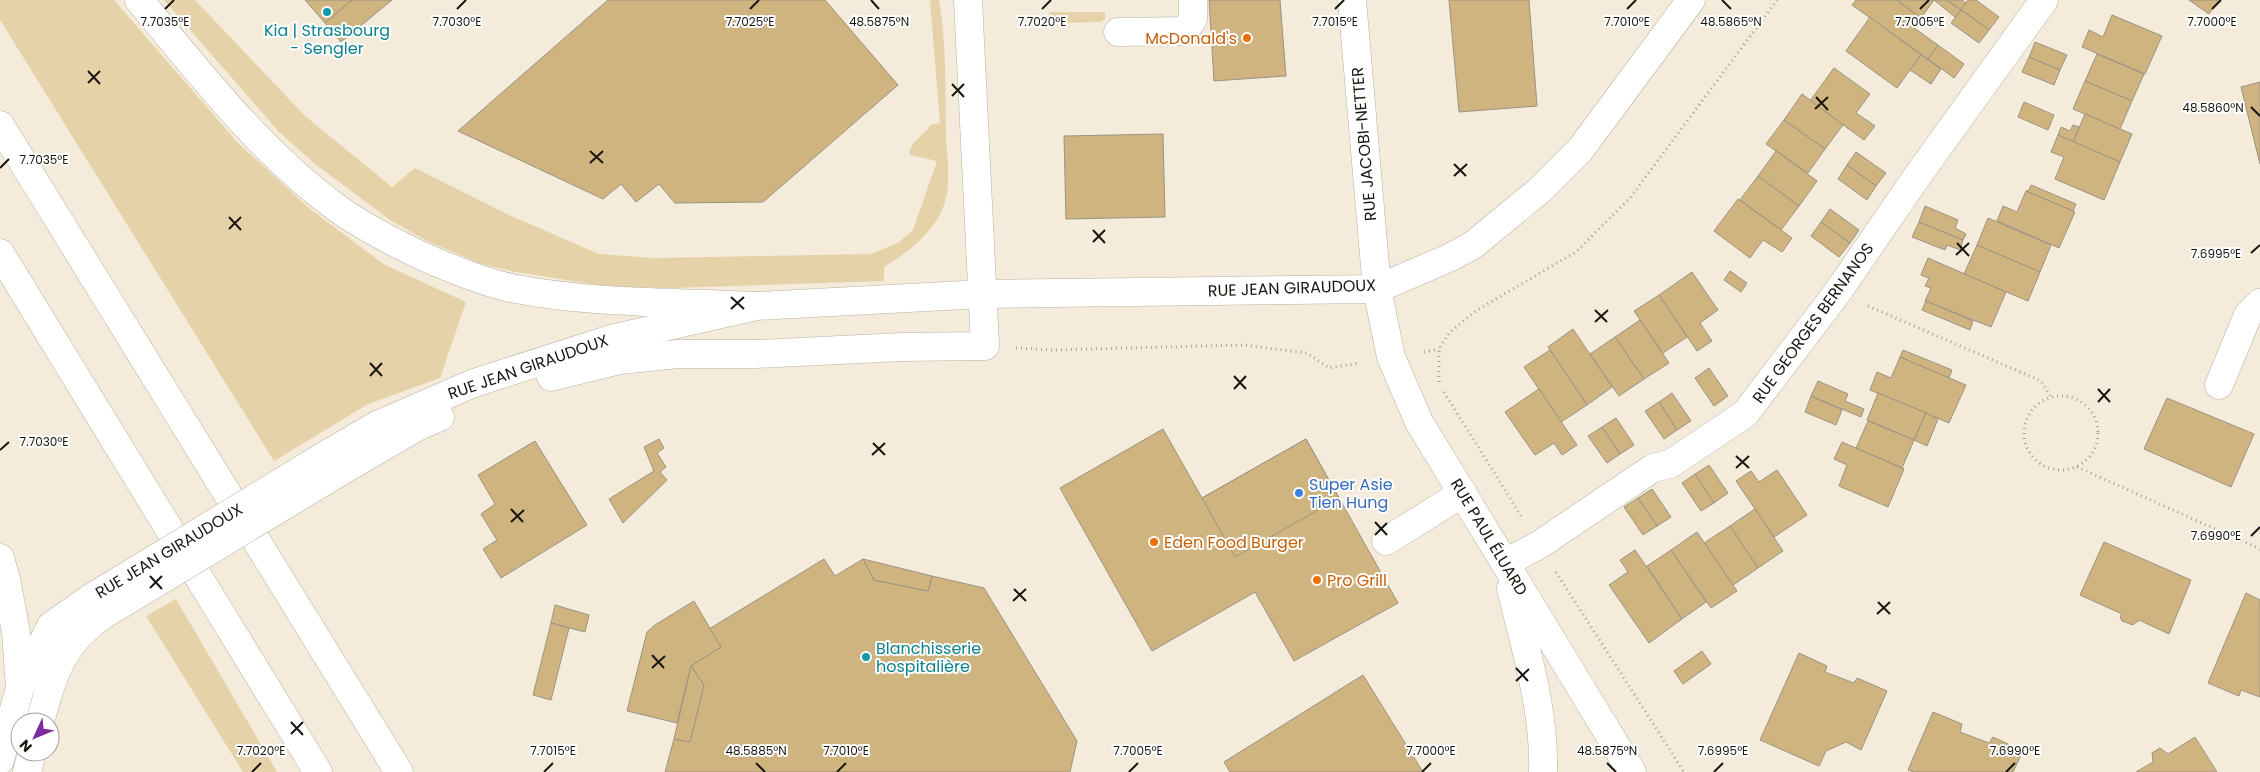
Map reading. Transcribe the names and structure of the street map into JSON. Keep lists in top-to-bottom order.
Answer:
{
  "streets": {
    "main road": [
      "RUE JACOBI-NETTER",
      "RUE JEAN GIRAUDOUX",
      "RUE GEORGES BERNANOS",
      "RUE PAUL ÉLUARD"
    ]
  },
  "crossings": [
    ["RUE JACOBI-NETTER", "RUE JEAN GIRAUDOUX"],
    ["RUE JACOBI-NETTER", "RUE PAUL ÉLUARD"],
    ["RUE JEAN GIRAUDOUX", "RUE PAUL ÉLUARD"],
    ["RUE GEORGES BERNANOS", "RUE PAUL ÉLUARD"]
  ],
  "places": [
    "Kia | Strasbourg - Sengler",
    "McDonald's",
    "Super Asie Tien Hung",
    "Eden Food Burger",
    "Pro Grill",
    "Blanchisserie hospitalière"
  ],
  "north": "bottom left",
  "coordinates": [
    "7.7035°E",
    "7.7030°E",
    "7.7025°E",
    "7.7020°E",
    "7.7015°E",
    "7.7010°E",
    "7.7005°E",
    "7.7000°E",
    "48.5875°N",
    "48.5865°N",
    "48.5860°N",
    "7.6995°E",
    "7.6990°E",
    "48.5885°N"
  ]
}
